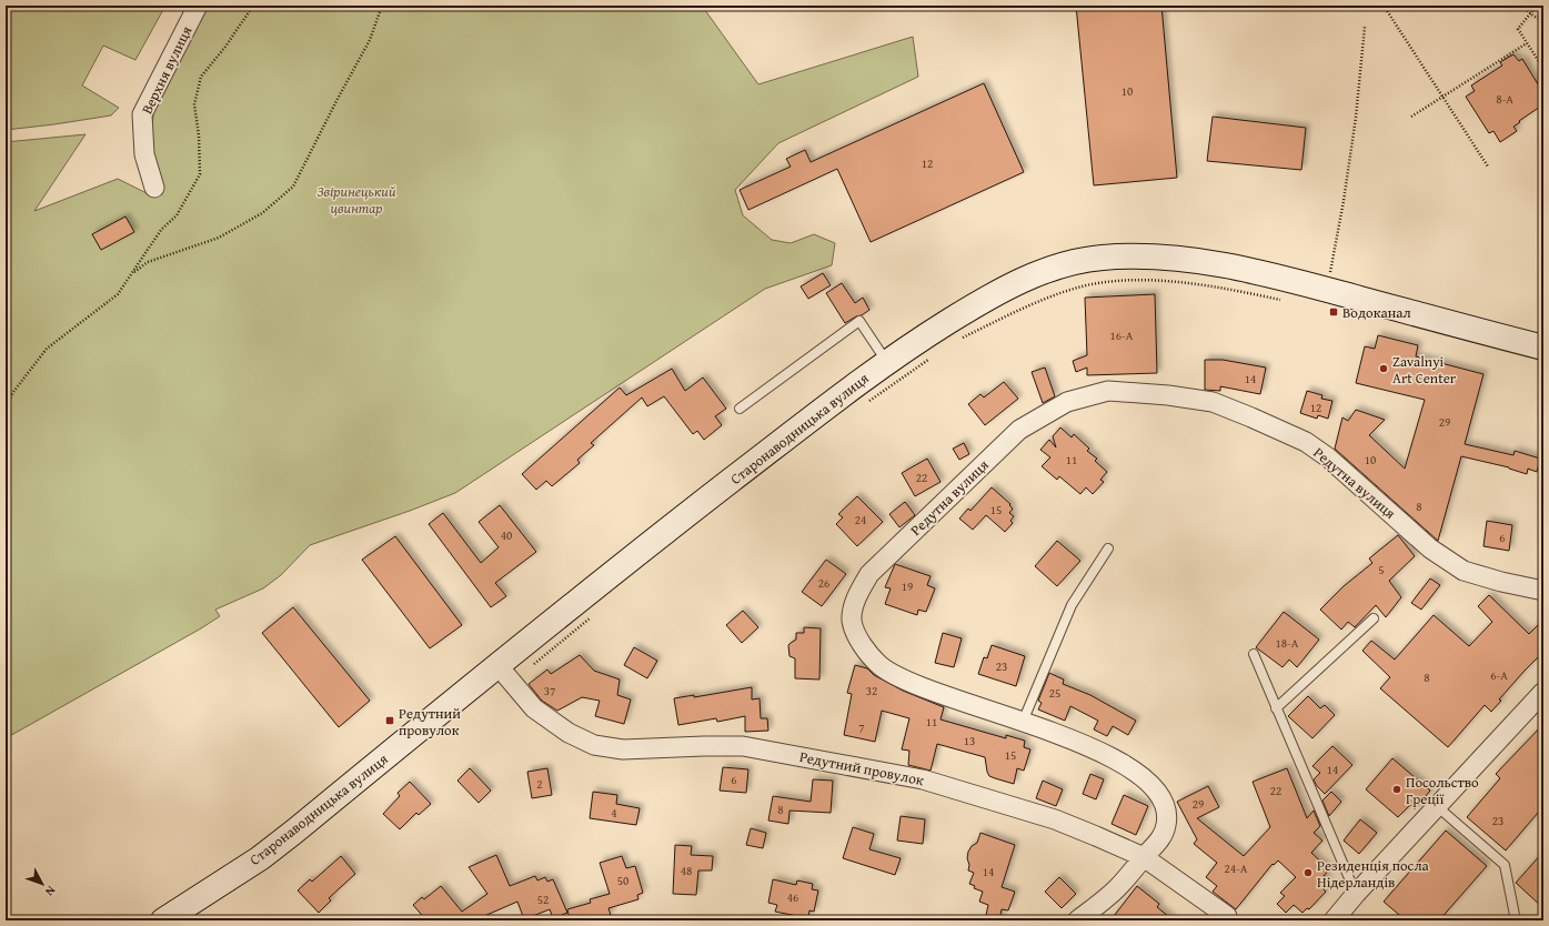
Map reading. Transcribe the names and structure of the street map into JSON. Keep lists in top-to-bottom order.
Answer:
{
  "streets": {
    "main road": ["Старонаводницька вулиця"],
    "street": ["Верхня вулиця", "Редутна вулиця", "Редутний провулок"]
  },
  "crossings": [
    ["Старонаводницька вулиця", "Редутний провулок"],
    ["Редутна вулиця", "Редутний провулок"]
  ],
  "parks": ["Звіринецький цвинтар"],
  "places": {
    "transit": ["Водоканал", "Редутний провулок"],
    "other": ["Zavalnyi Art Center", "Посольство Греції", "Резиденція посла Нідерландів"]
  },
  "house_numbers": [
    "10",
    "8-А",
    "12",
    "16-А",
    "14",
    "12",
    "29",
    "11",
    "10",
    "22",
    "8",
    "15",
    "24",
    "40",
    "6",
    "5",
    "26",
    "19",
    "18-А",
    "23",
    "6-А",
    "8",
    "37",
    "32",
    "25",
    "11",
    "7",
    "13",
    "15",
    "14",
    "6",
    "2",
    "22",
    "29",
    "8",
    "4",
    "23",
    "24-А",
    "48",
    "14",
    "50",
    "46",
    "52"
  ],
  "north": "bottom right"
}
